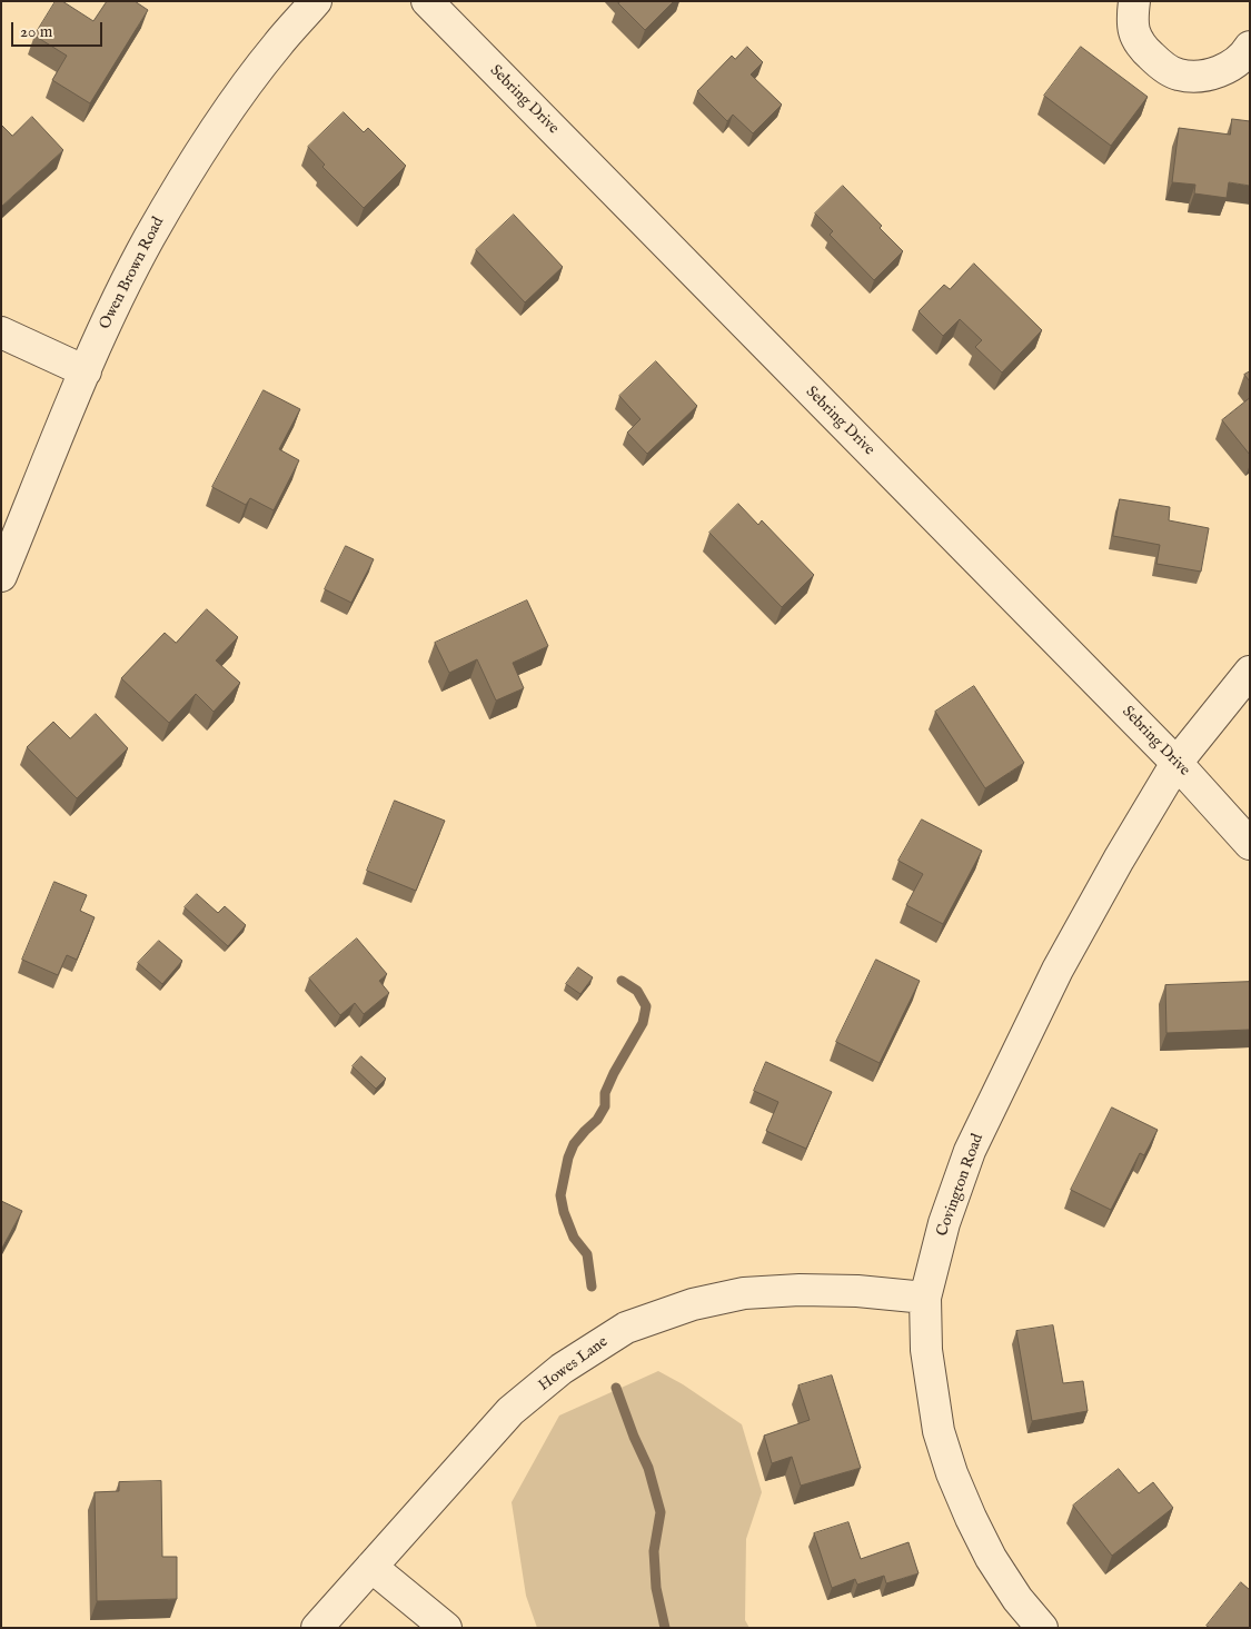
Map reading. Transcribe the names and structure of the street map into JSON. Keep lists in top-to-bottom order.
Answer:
{
  "streets": {
    "street": [
      "Sebring Drive",
      "Owen Brown Road",
      "Covington Road",
      "Howes Lane"
    ]
  },
  "crossings": [
    ["Sebring Drive", "Covington Road"],
    ["Covington Road", "Howes Lane"]
  ],
  "scale_bar": "20 m"
}
